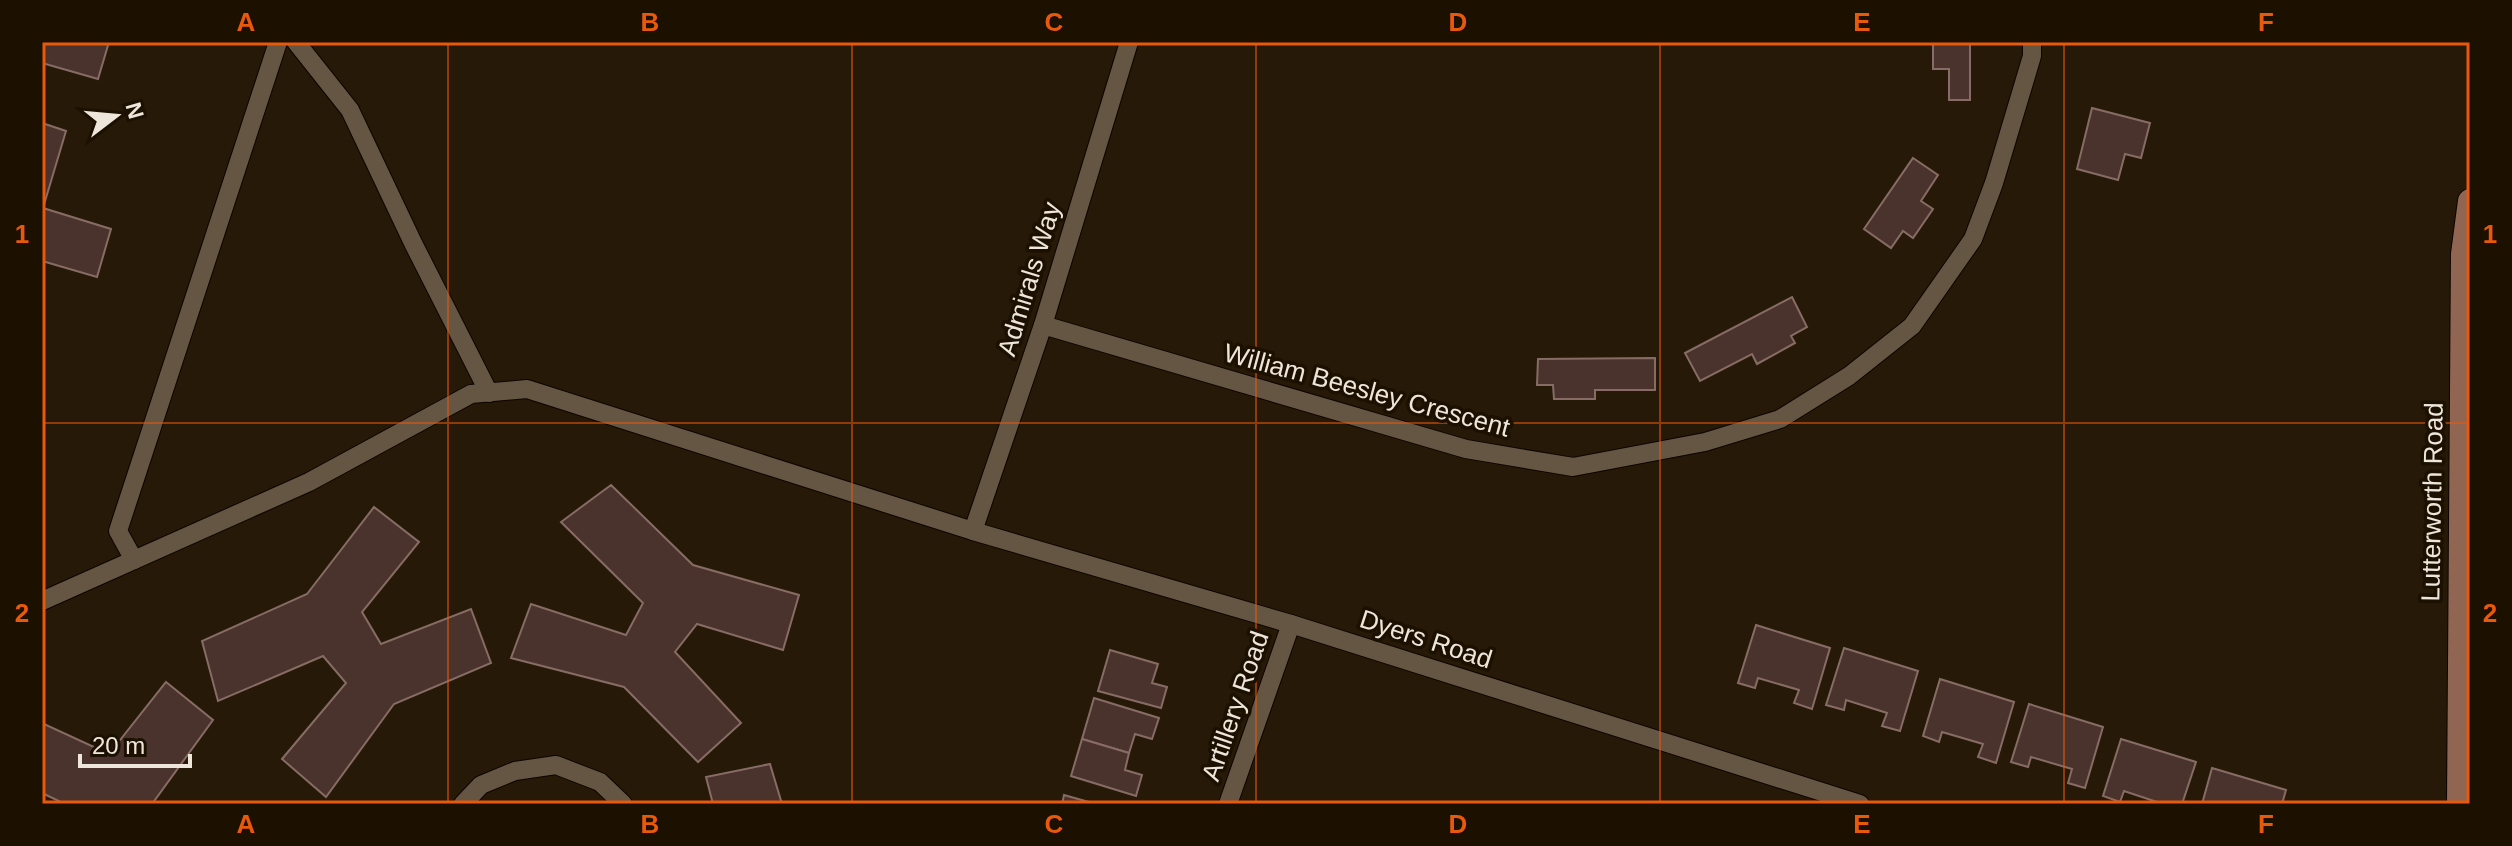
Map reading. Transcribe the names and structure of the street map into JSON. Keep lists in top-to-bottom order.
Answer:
{
  "streets": {
    "main road": ["Lutterworth Road"],
    "lane": [
      "Admirals Way",
      "William Beesley Crescent",
      "Dyers Road",
      "Artillery Road"
    ]
  },
  "crossings": [
    ["Admirals Way", "William Beesley Crescent"],
    ["Admirals Way", "Dyers Road"],
    ["Dyers Road", "Artillery Road"]
  ],
  "scale_bar": "20 m",
  "north": "right",
  "grid": {
    "columns": [
      "A",
      "B",
      "C",
      "D",
      "E",
      "F"
    ],
    "rows": ["1", "2"]
  }
}
